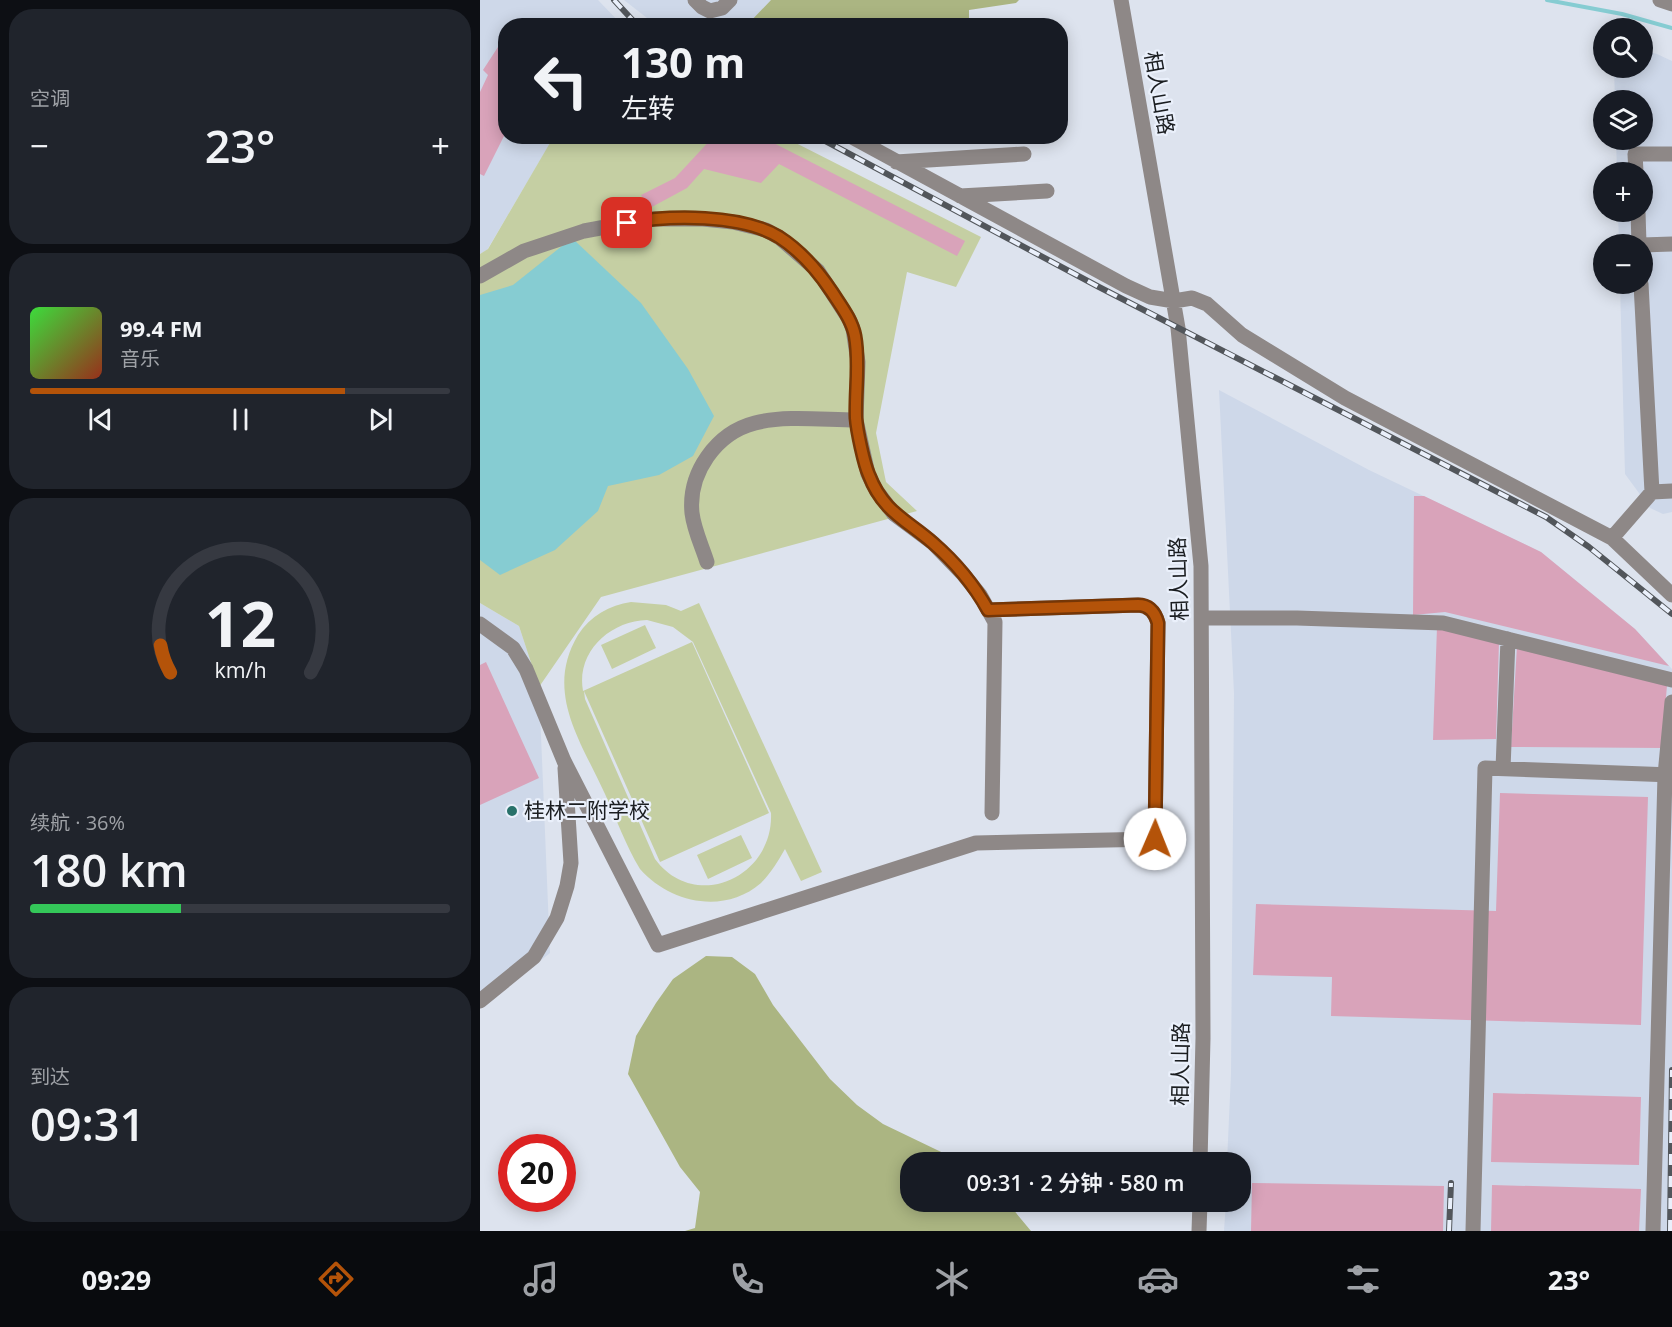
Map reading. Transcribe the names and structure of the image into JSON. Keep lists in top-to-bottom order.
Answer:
{
  "streets": {
    "street": ["相人山路"]
  },
  "places": ["桂林二附学校"],
  "page": {
    "tile": [
      "空调",
      ["续航 · 36%", "180 km"],
      ["到达", "09:31"]
    ],
    "map_buttons": ["+", "−"],
    "turn": ["130 m", "左转"],
    "heat": ["−", "23°", "+"],
    "song": ["99.4 FM", "音乐"],
    "limit": "20",
    "trip": "09:31 · 2 分钟 · 580 m",
    "tabs": ["09:29", "23°"],
    "gauge": ["12", "km/h"]
  }
}
